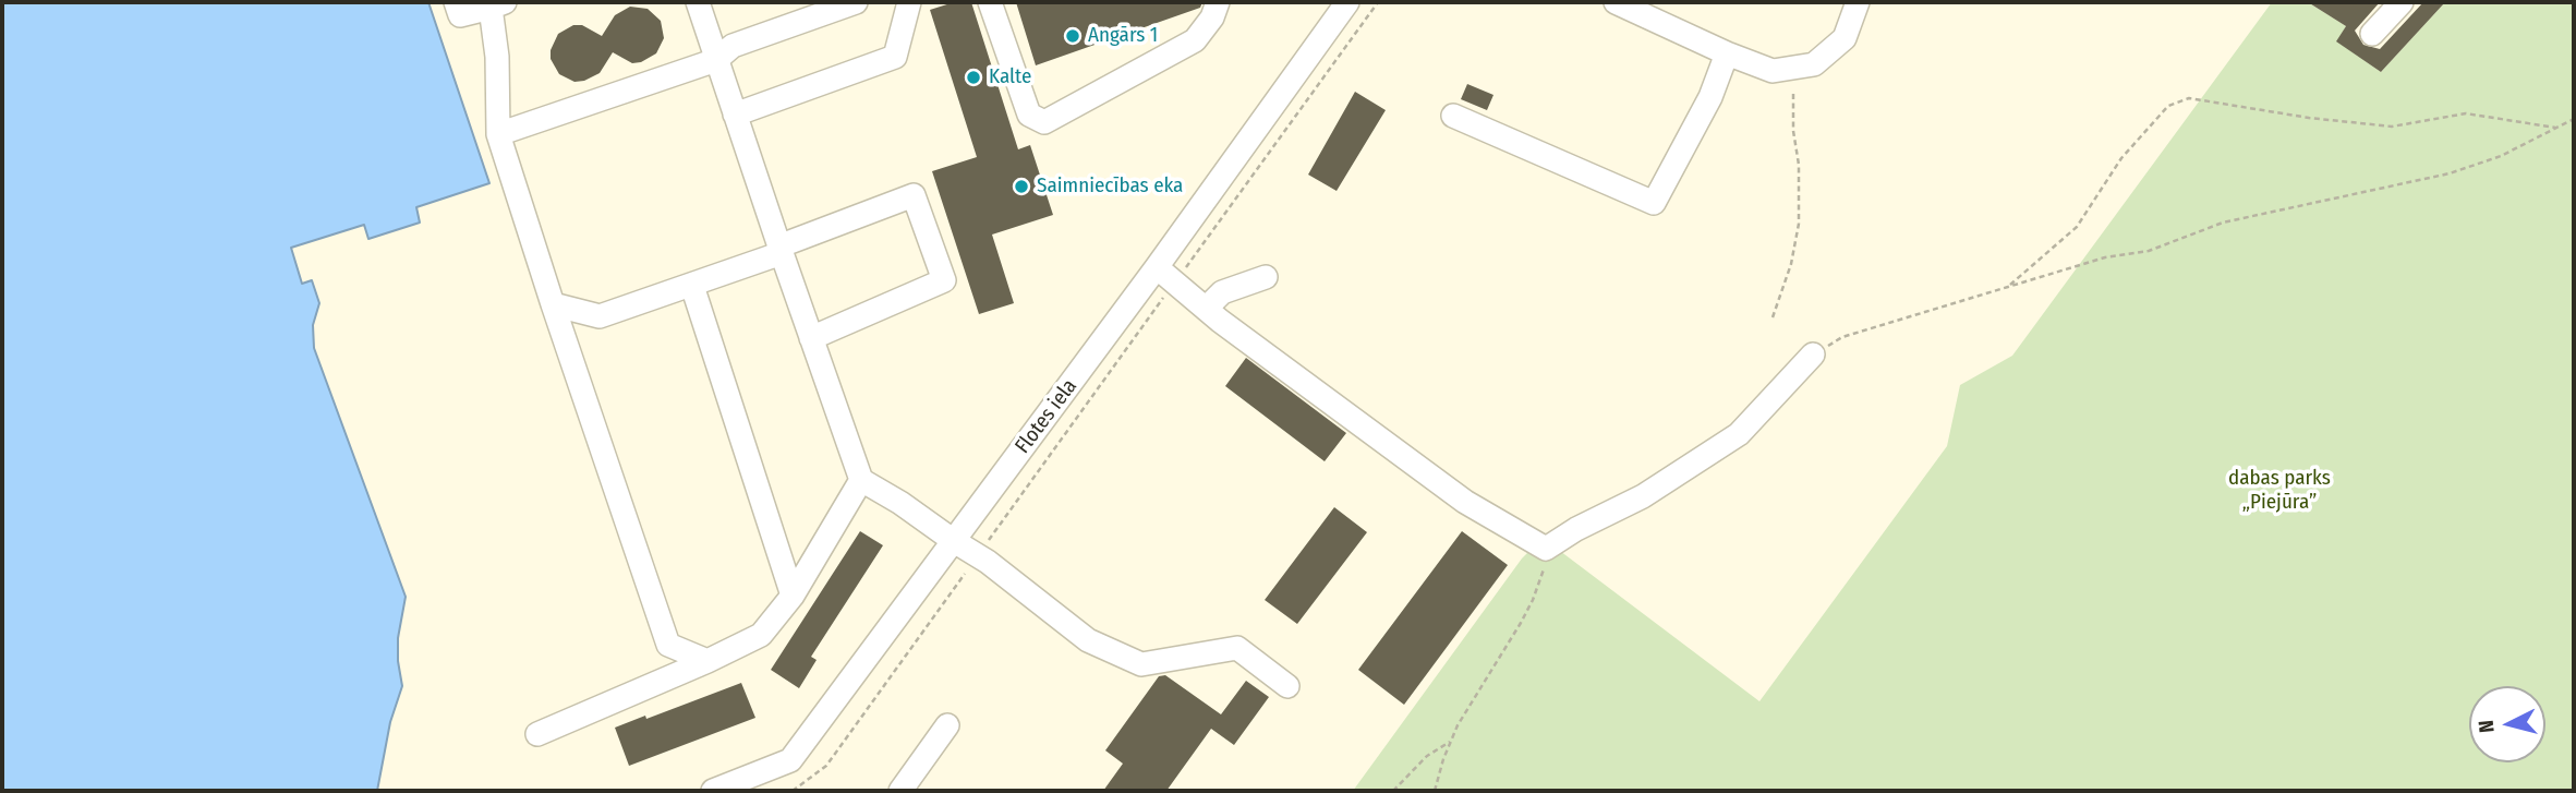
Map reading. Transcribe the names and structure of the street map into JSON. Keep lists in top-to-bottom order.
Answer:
{
  "streets": {
    "street": ["Flotes iela"]
  },
  "parks": ["dabas parks „Piejūra”"],
  "places": ["Angārs 1", "Kalte", "Saimniecības eka"],
  "north": "left"
}
